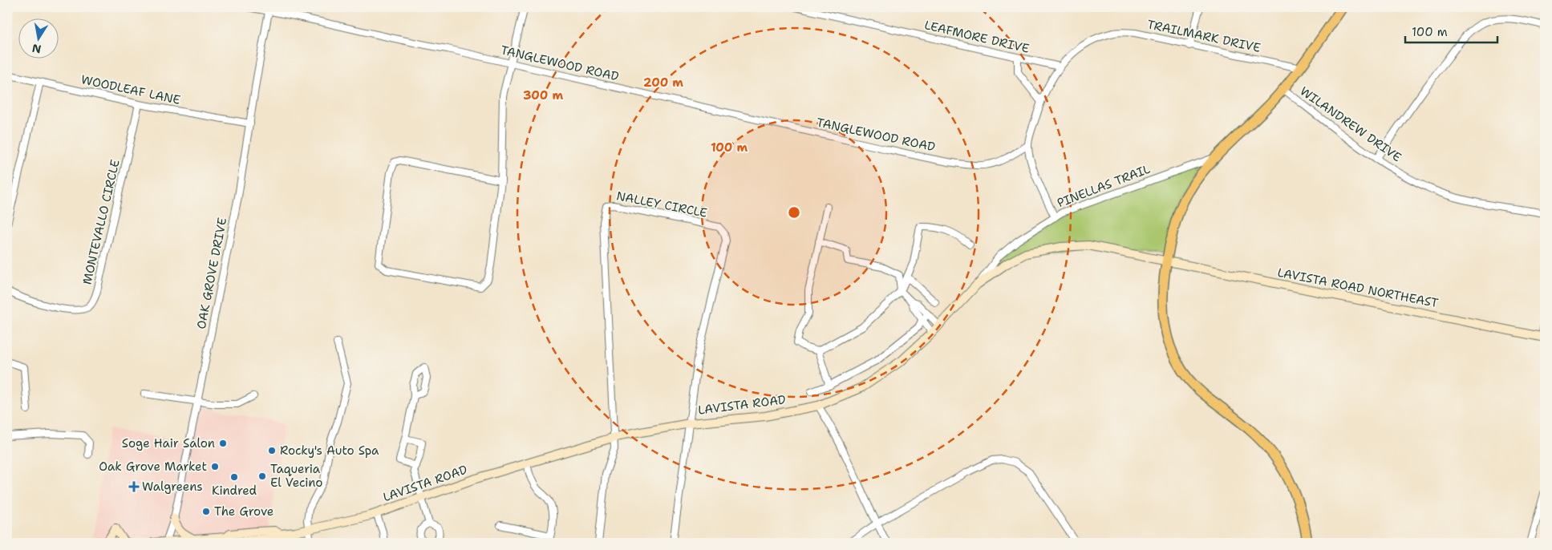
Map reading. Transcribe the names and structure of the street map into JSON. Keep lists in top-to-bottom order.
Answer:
{
  "streets": {
    "main road": ["LAVISTA ROAD NORTHEAST", "LAVISTA ROAD"],
    "street": [
      "TRAILMARK DRIVE",
      "LEAFMORE DRIVE",
      "TANGLEWOOD ROAD",
      "WOODLEAF LANE",
      "WILANDREW DRIVE",
      "PINELLAS TRAIL",
      "NALLEY CIRCLE",
      "MONTEVALLO CIRCLE",
      "OAK GROVE DRIVE"
    ]
  },
  "crossings": [
    ["TRAILMARK DRIVE", "LEAFMORE DRIVE"],
    ["TRAILMARK DRIVE", "TANGLEWOOD ROAD"],
    ["TRAILMARK DRIVE", "PINELLAS TRAIL"],
    ["TANGLEWOOD ROAD", "OAK GROVE DRIVE"],
    ["WOODLEAF LANE", "MONTEVALLO CIRCLE"],
    ["WOODLEAF LANE", "OAK GROVE DRIVE"],
    ["PINELLAS TRAIL", "LAVISTA ROAD"],
    ["NALLEY CIRCLE", "LAVISTA ROAD"],
    ["OAK GROVE DRIVE", "LAVISTA ROAD"],
    ["LAVISTA ROAD NORTHEAST", "LAVISTA ROAD"]
  ],
  "places": {
    "other": [
      "Soge Hair Salon",
      "Rocky's Auto Spa",
      "Oak Grove Market",
      "Taqueria El Vecino",
      "Kindred",
      "The Grove"
    ],
    "health": ["Walgreens"]
  },
  "scale_bar": "100 m",
  "north": "bottom",
  "rings": ["200 m", "300 m", "100 m"]
}
